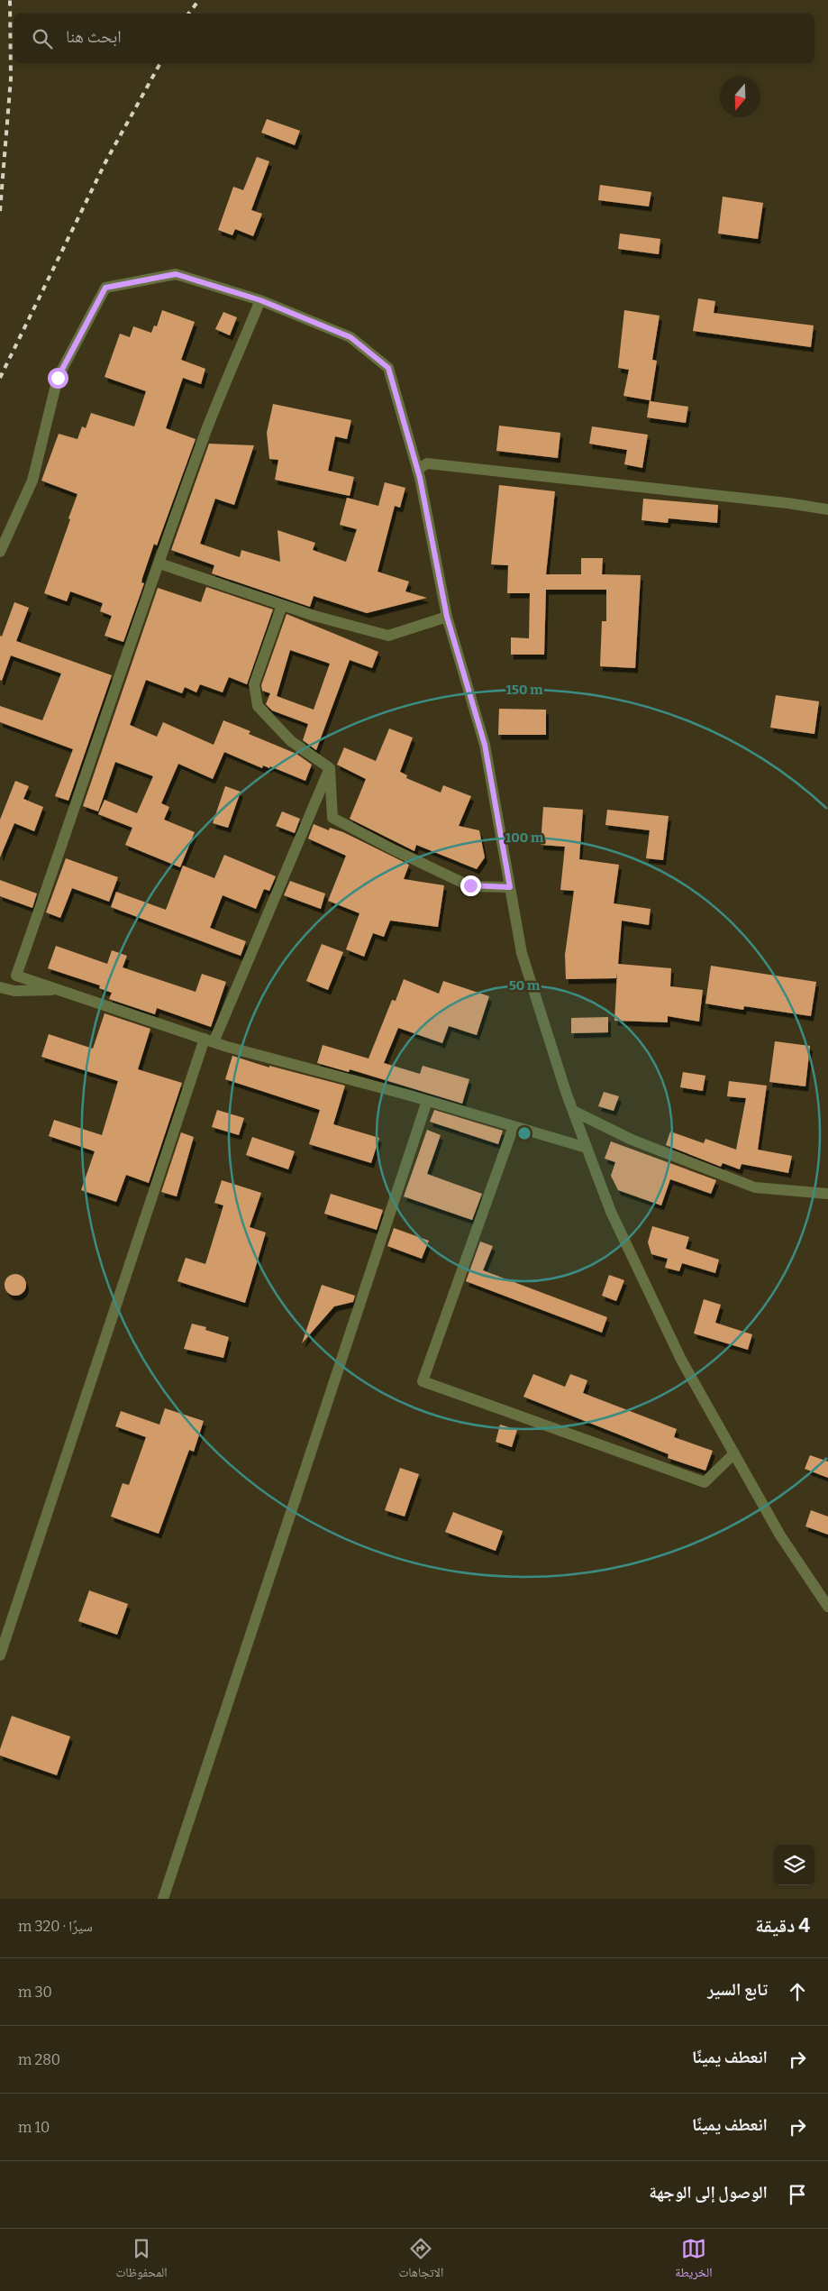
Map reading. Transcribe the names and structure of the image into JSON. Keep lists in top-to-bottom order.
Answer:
{
  "north": "bottom",
  "page": {
    "search": "ابحث هنا",
    "heading": ["4 دقيقة", "سيرًا · 320 m"],
    "list": [
      ["تابع السير", "30 m"],
      ["انعطف يمينًا", "280 m"],
      ["انعطف يمينًا", "10 m"],
      "الوصول إلى الوجهة"
    ],
    "nav": ["الخريطة", "الاتجاهات", "المحفوظات"]
  },
  "rings": ["150 m", "100 m", "50 m"]
}
